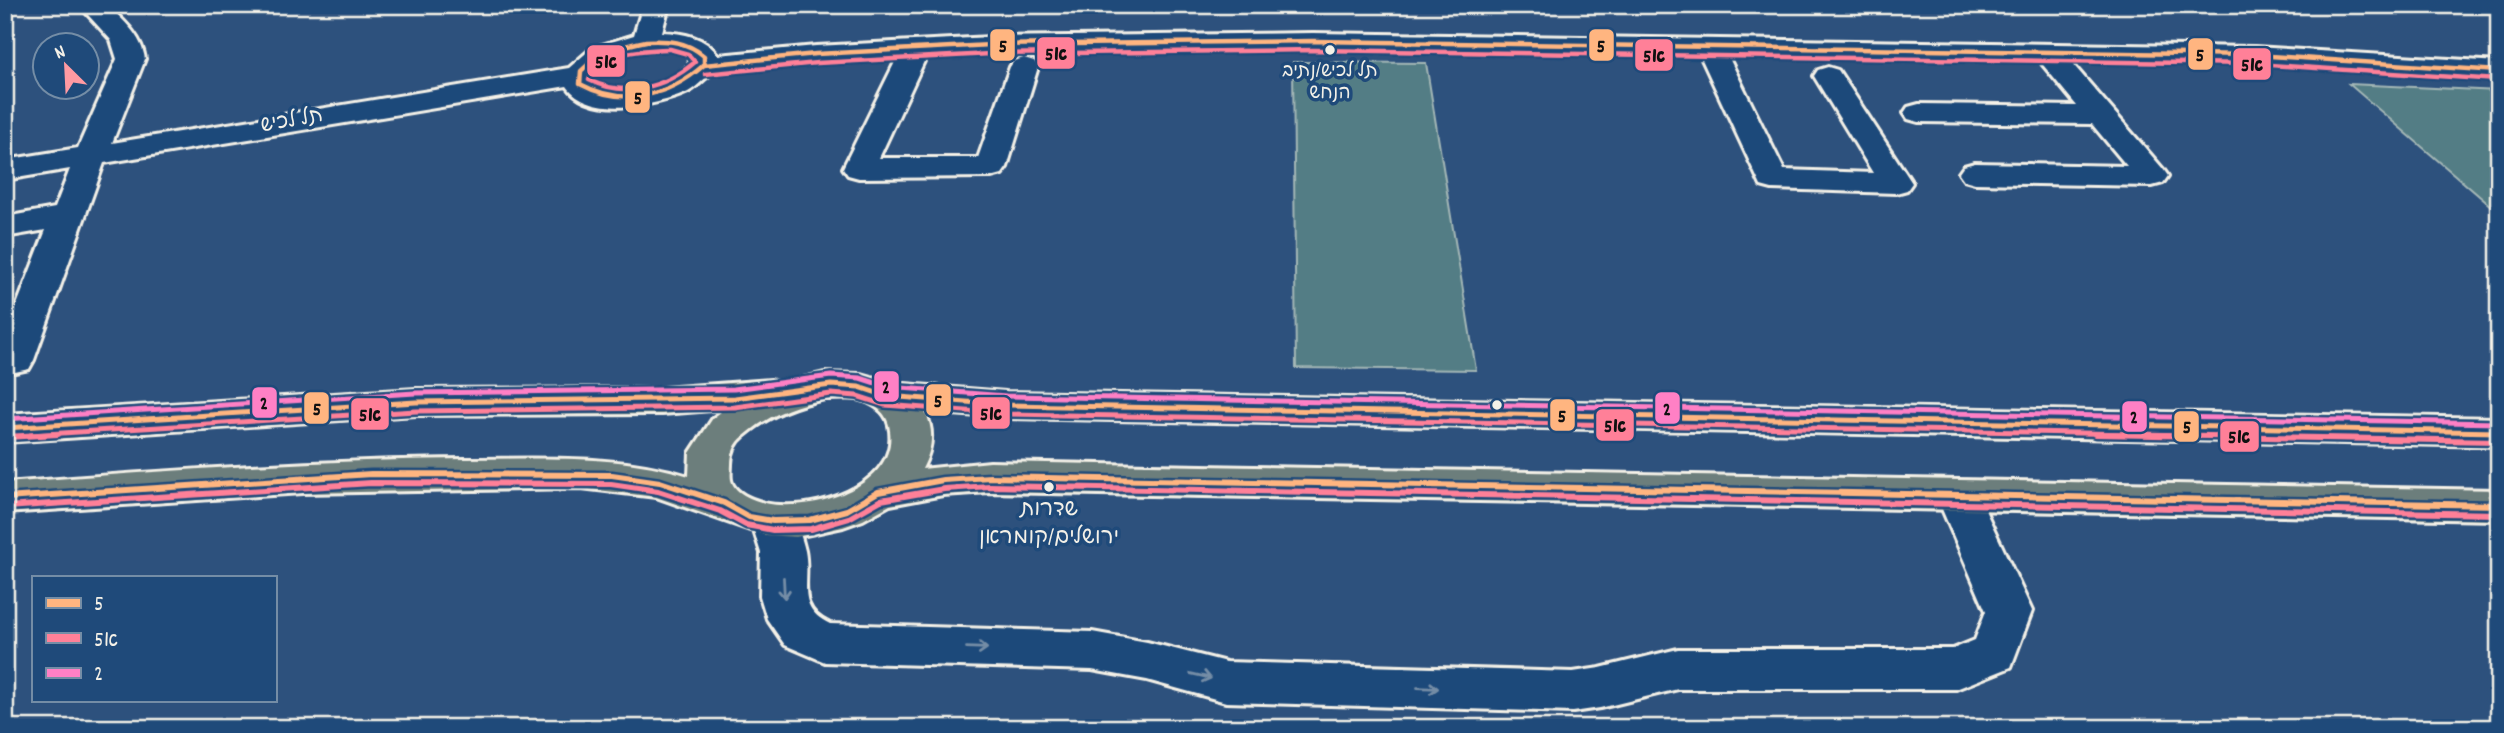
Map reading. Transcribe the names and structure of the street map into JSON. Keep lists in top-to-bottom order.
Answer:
{
  "streets": {
    "street": ["תל לכיש"]
  },
  "places": ["תל לכיש/נתיב הנחש", "שדרות ירושלים/קומראן"],
  "lines": ["transit line 5", "transit line 5א", "transit line 2"],
  "legend": ["5", "5א", "2"],
  "north": "top left"
}
